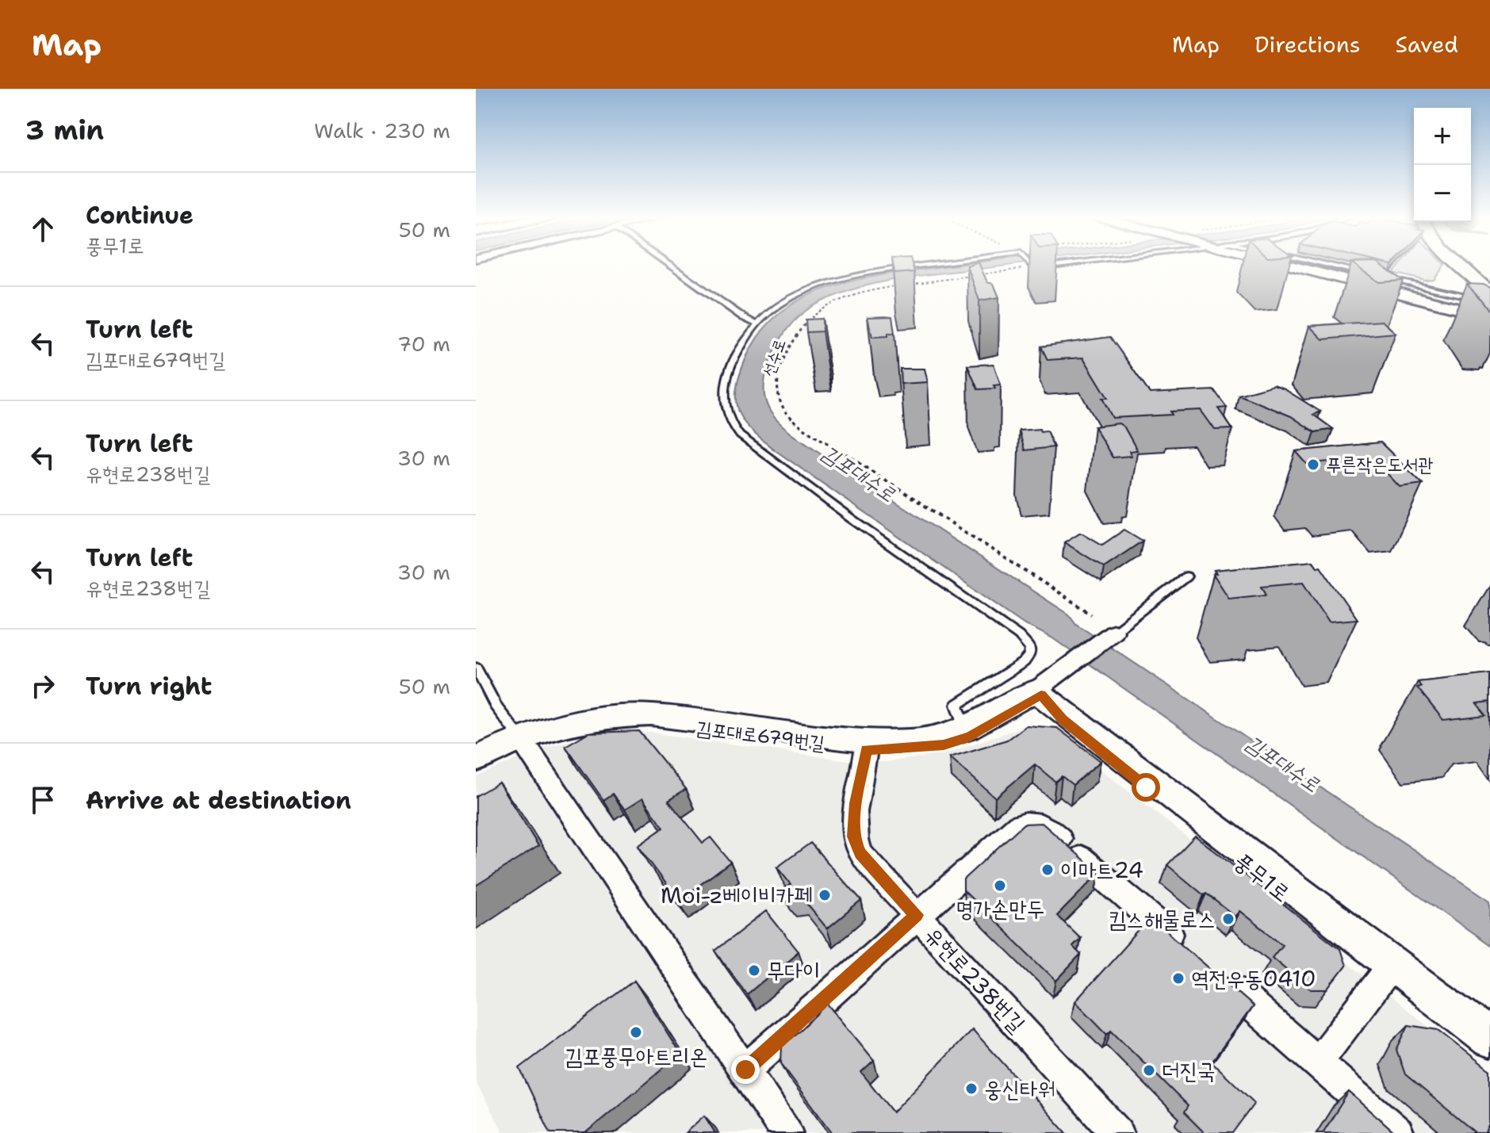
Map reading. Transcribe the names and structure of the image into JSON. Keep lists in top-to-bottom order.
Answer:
{
  "streets": {
    "street": ["김포대로679번길", "풍무1로", "유현로238번길"],
    "path": ["선수로"]
  },
  "crossings": [
    ["김포대로679번길", "풍무1로"],
    ["김포대로679번길", "유현로238번길"]
  ],
  "water": ["김포대수로"],
  "places": [
    "푸른작은도서관",
    "이마트24",
    "명가손만두",
    "Moi-z베이비카페",
    "킴스해물로스",
    "무다이",
    "역전우동0410",
    "김포풍무아트리온",
    "더진국",
    "웅신타워"
  ],
  "page": {
    "header": "Map",
    "nav": ["Map", "Directions", "Saved"],
    "heading": ["3 min", "Walk · 230 m"],
    "map_buttons": ["+", "−"],
    "list": [
      ["Continue", "풍무1로", "50 m"],
      ["Turn left", "김포대로679번길", "70 m"],
      ["Turn left", "유현로238번길", "30 m"],
      ["Turn left", "유현로238번길", "30 m"],
      ["Turn right", "50 m"],
      "Arrive at destination"
    ]
  }
}
